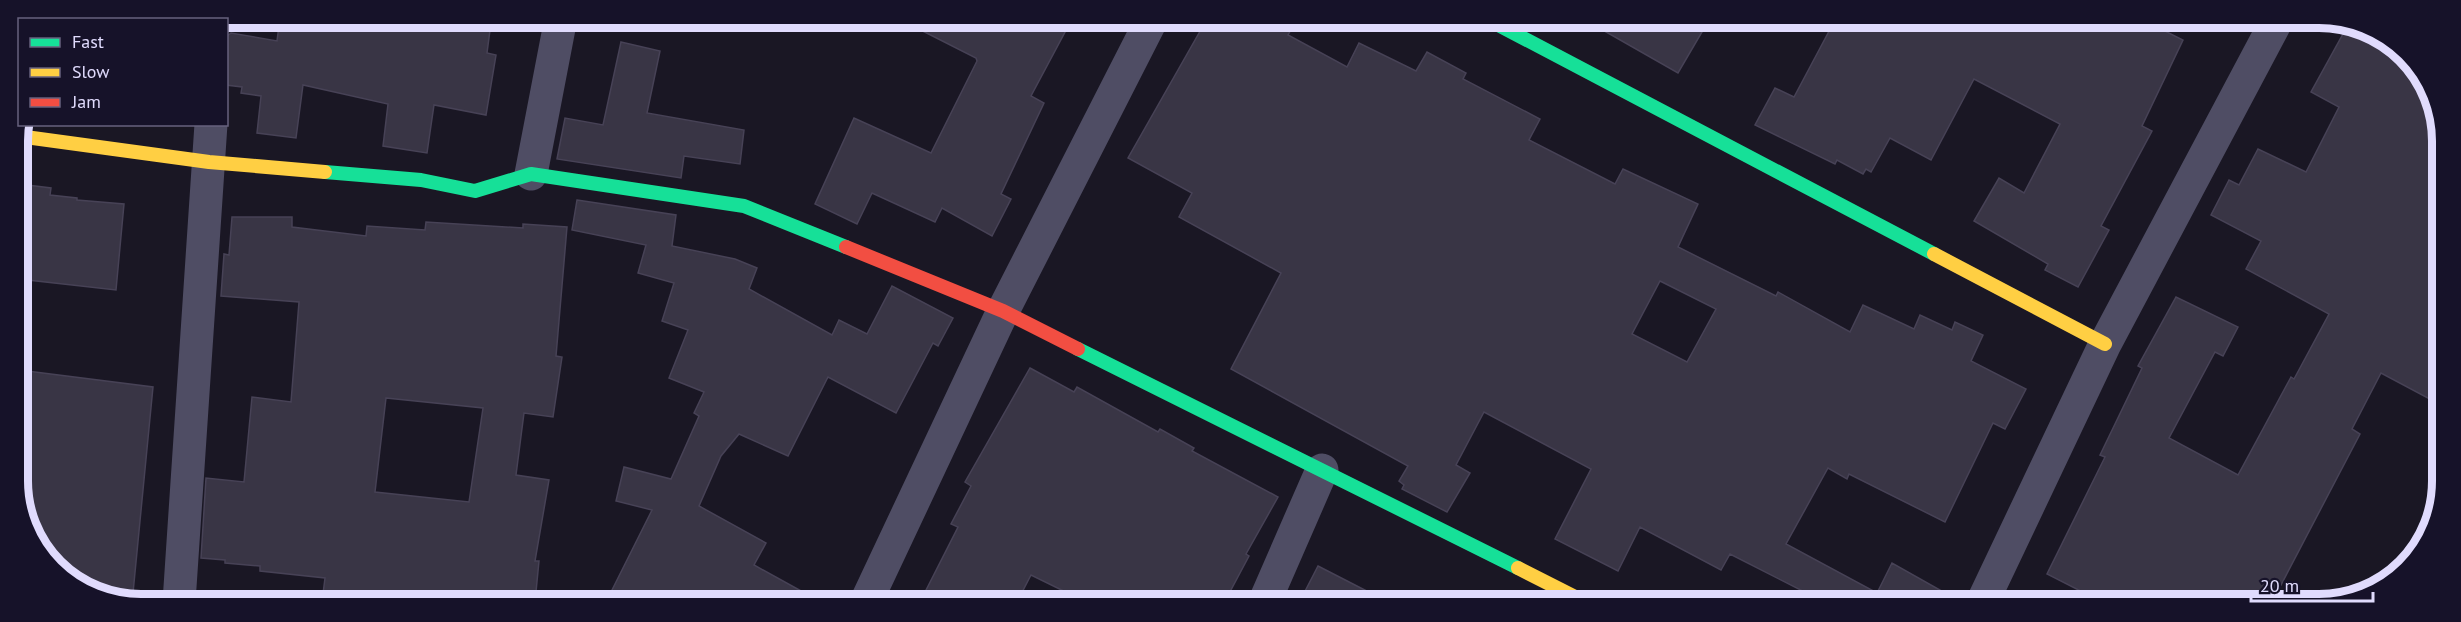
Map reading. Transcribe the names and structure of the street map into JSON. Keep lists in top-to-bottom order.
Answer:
{
  "legend": ["Fast", "Slow", "Jam"],
  "scale_bar": "20 m"
}
